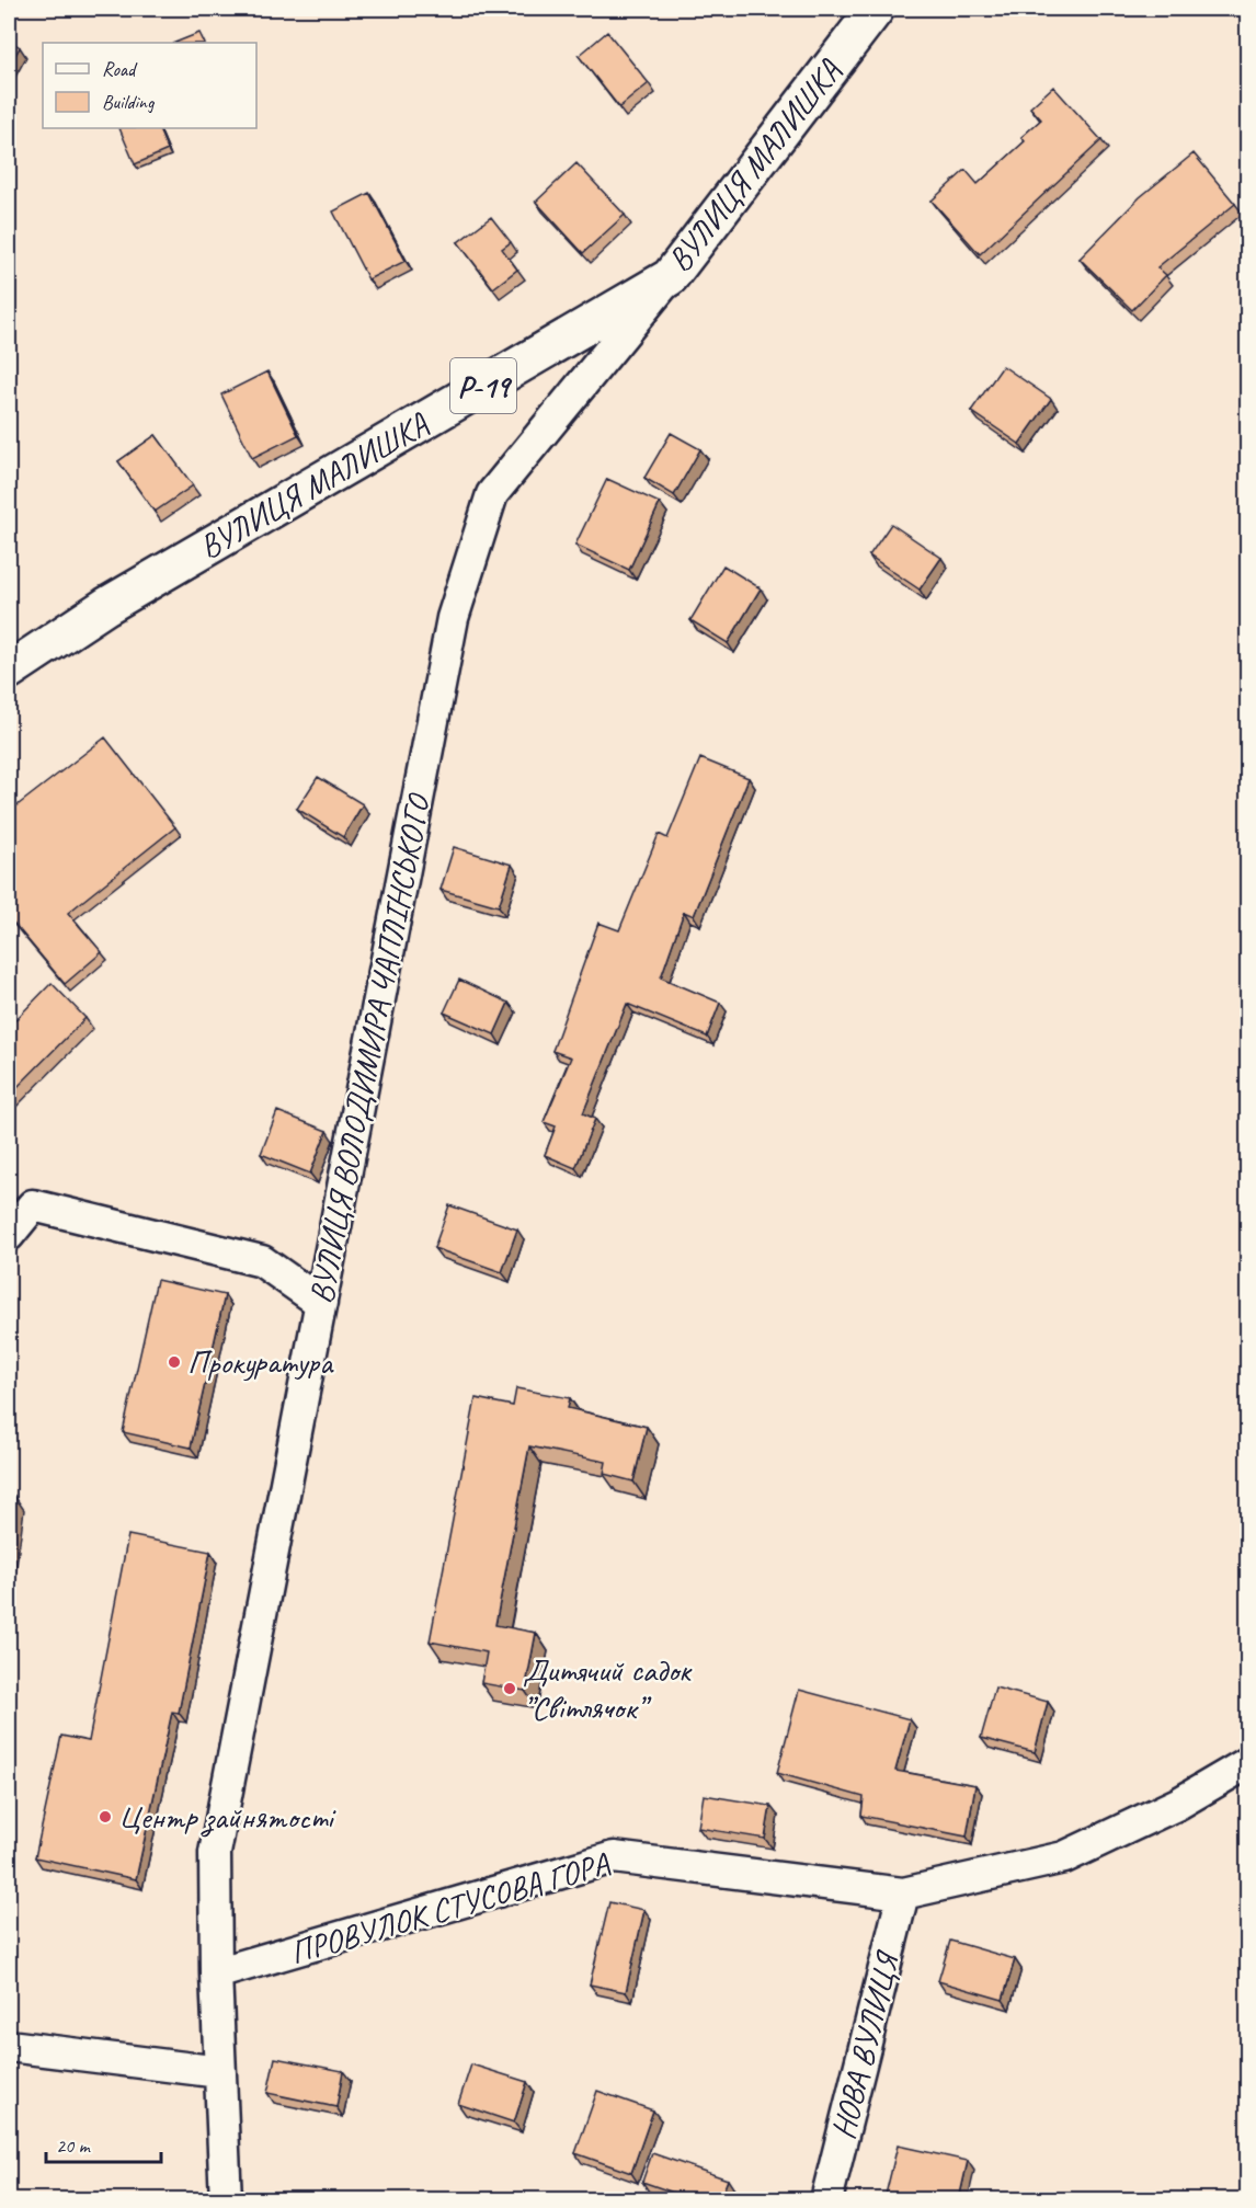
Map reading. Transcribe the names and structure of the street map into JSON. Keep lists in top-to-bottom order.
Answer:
{
  "streets": {
    "main road": ["ВУЛИЦЯ МАЛИШКА", "Р-19"],
    "street": ["ВУЛИЦЯ ВОЛОДИМИРА ЧАПЛІНСЬКОГО", "ПРОВУЛОК СТУСОВА ГОРА", "НОВА ВУЛИЦЯ"]
  },
  "crossings": [
    ["ВУЛИЦЯ МАЛИШКА", "ВУЛИЦЯ ВОЛОДИМИРА ЧАПЛІНСЬКОГО"],
    ["ВУЛИЦЯ ВОЛОДИМИРА ЧАПЛІНСЬКОГО", "ПРОВУЛОК СТУСОВА ГОРА"],
    ["ПРОВУЛОК СТУСОВА ГОРА", "НОВА ВУЛИЦЯ"]
  ],
  "places": ["Прокуратура", "Дитячий садок ”Світлячок”", "Центр зайнятості"],
  "legend": ["Road", "Building"],
  "scale_bar": "20 m"
}
